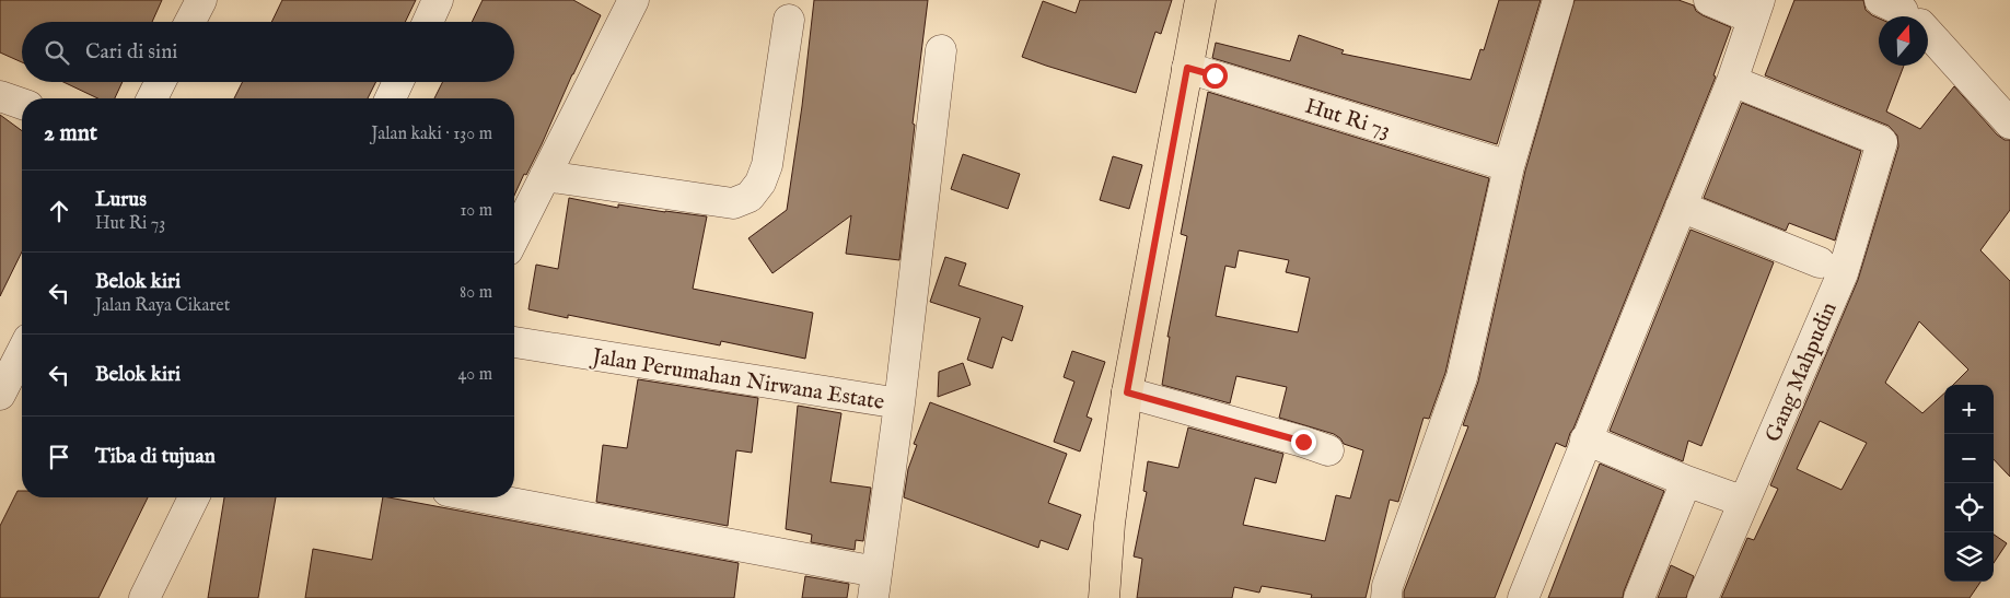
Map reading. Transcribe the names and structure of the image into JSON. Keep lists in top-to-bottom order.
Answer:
{
  "streets": {
    "street": ["Hut Ri 73", "Gang Mahpudin", "Jalan Perumahan Nirwana Estate"]
  },
  "north": "top",
  "page": {
    "search": "Cari di sini",
    "heading": ["2 mnt", "Jalan kaki · 130 m"],
    "list": [
      ["Lurus", "Hut Ri 73", "10 m"],
      ["Belok kiri", "Jalan Raya Cikaret", "80 m"],
      ["Belok kiri", "40 m"],
      "Tiba di tujuan"
    ],
    "map_buttons": ["+", "−"]
  }
}
